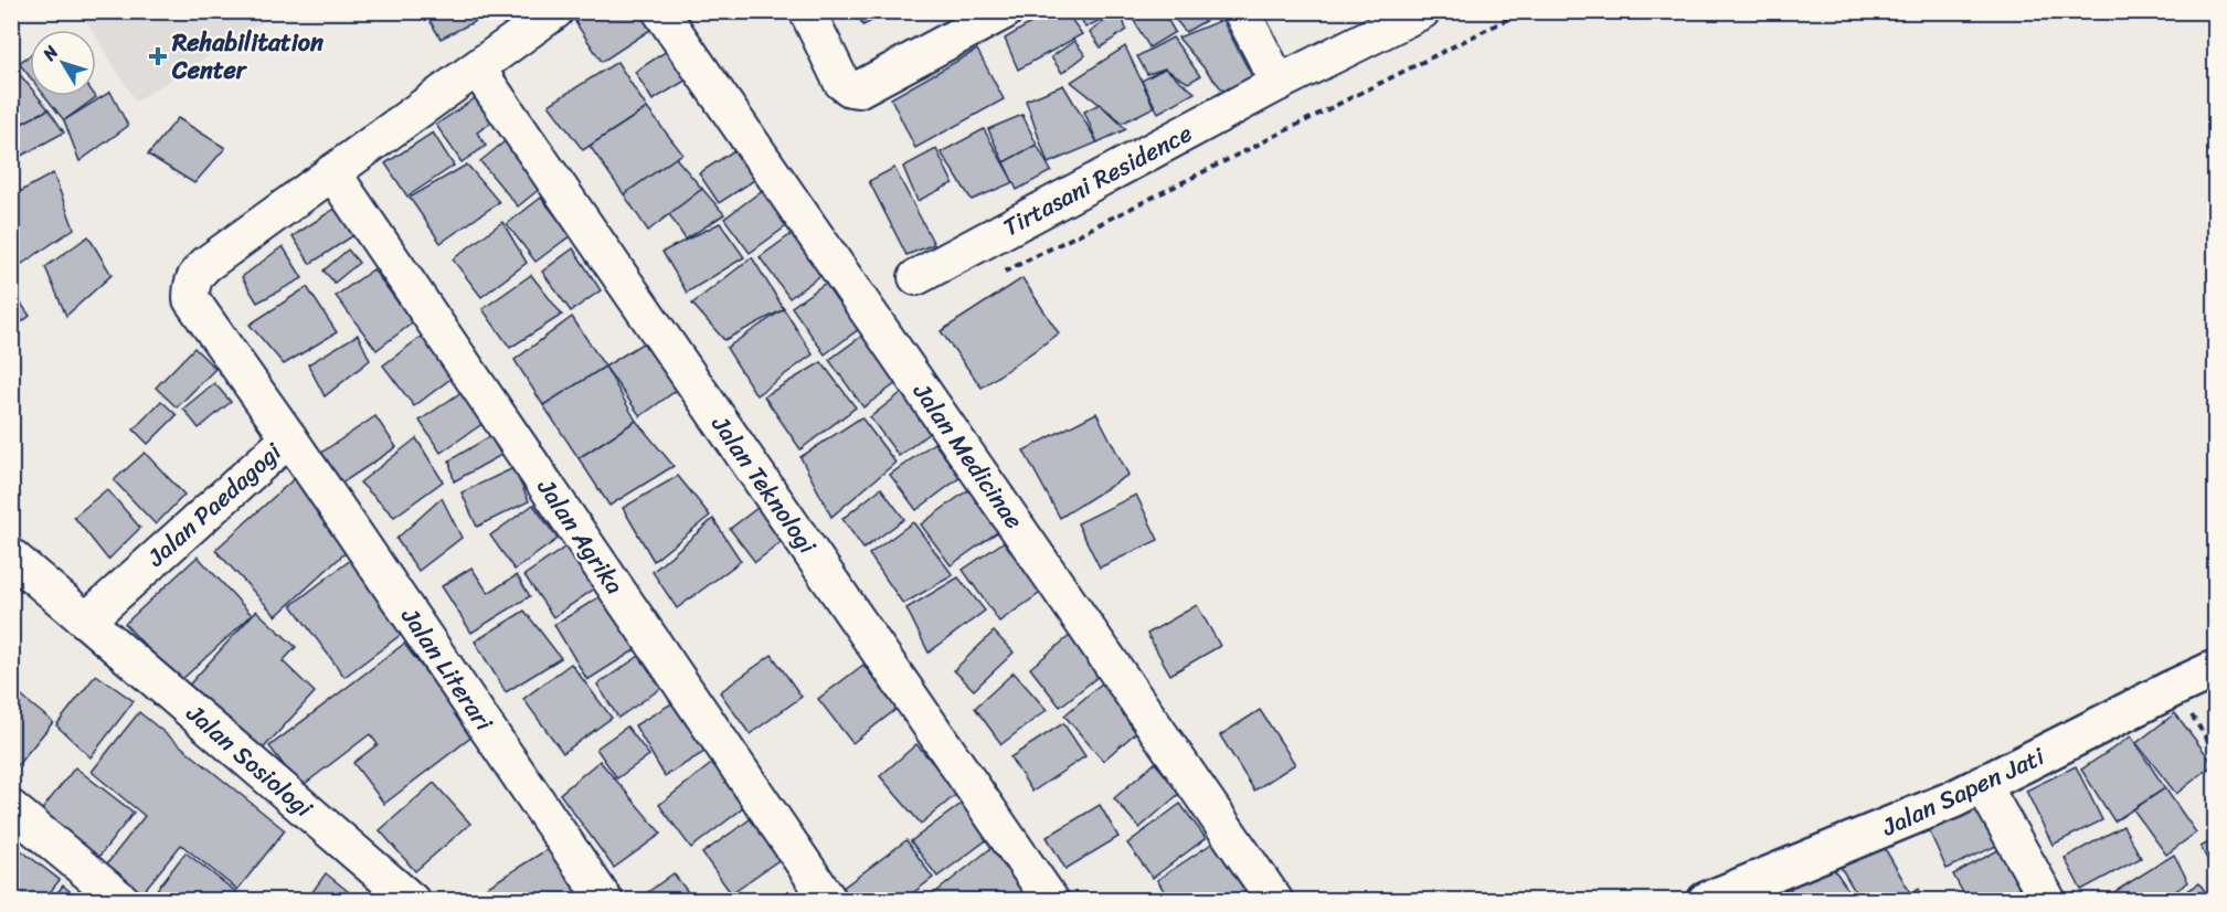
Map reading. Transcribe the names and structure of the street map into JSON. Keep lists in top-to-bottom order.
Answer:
{
  "streets": {
    "street": [
      "Tirtasani Residence",
      "Jalan Medicinae",
      "Jalan Teknologi",
      "Jalan Paedagogi",
      "Jalan Agrika",
      "Jalan Literari",
      "Jalan Sosiologi",
      "Jalan Sapen Jati"
    ]
  },
  "crossings": [
    ["Jalan Paedagogi", "Jalan Agrika"],
    ["Jalan Paedagogi", "Jalan Literari"],
    ["Jalan Paedagogi", "Jalan Sosiologi"]
  ],
  "places": {
    "health": ["Rehabilitation Center"]
  },
  "north": "top left"
}
